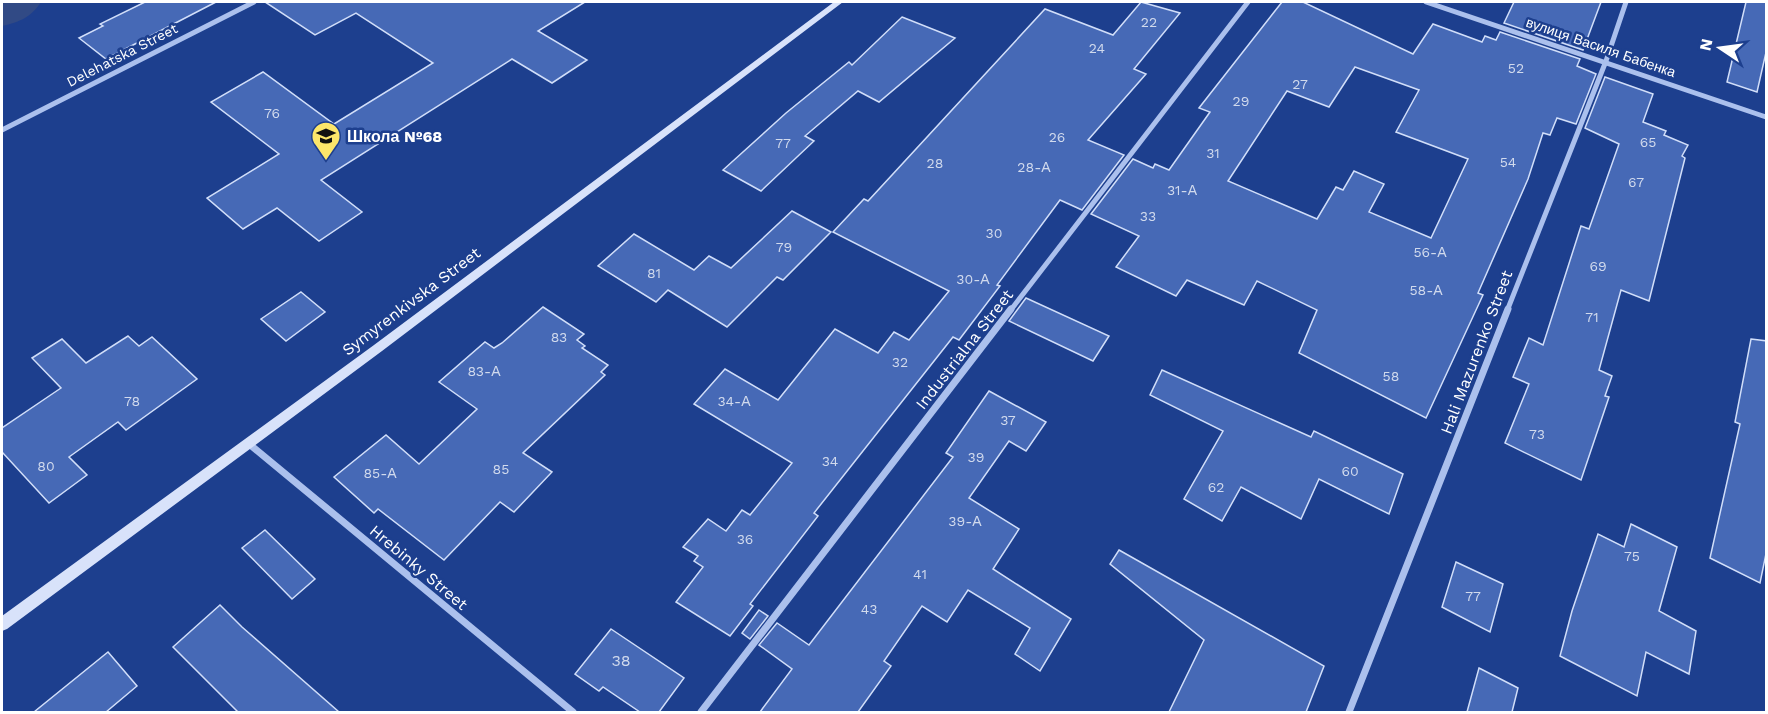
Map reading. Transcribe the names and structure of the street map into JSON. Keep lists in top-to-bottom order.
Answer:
{
  "streets": {
    "main road": ["Symyrenkivska Street"],
    "street": [
      "вулиця Василя Бабенка",
      "Delehatska Street",
      "Industrialna Street",
      "Hali Mazurenko Street",
      "Hrebinky Street"
    ]
  },
  "crossings": [
    ["вулиця Василя Бабенка", "Hali Mazurenko Street"],
    ["Symyrenkivska Street", "Hrebinky Street"]
  ],
  "places": {
    "school or university": ["Школа №68"]
  },
  "house_numbers": [
    "22",
    "24",
    "52",
    "27",
    "29",
    "76",
    "26",
    "65",
    "77",
    "31",
    "54",
    "28",
    "28-А",
    "67",
    "31-А",
    "33",
    "30",
    "79",
    "56-А",
    "69",
    "81",
    "30-А",
    "58-А",
    "71",
    "83",
    "32",
    "83-А",
    "58",
    "78",
    "34-А",
    "37",
    "73",
    "39",
    "34",
    "80",
    "85",
    "60",
    "85-А",
    "62",
    "39-А",
    "36",
    "75",
    "41",
    "77",
    "43",
    "38"
  ],
  "north": "left"
}
